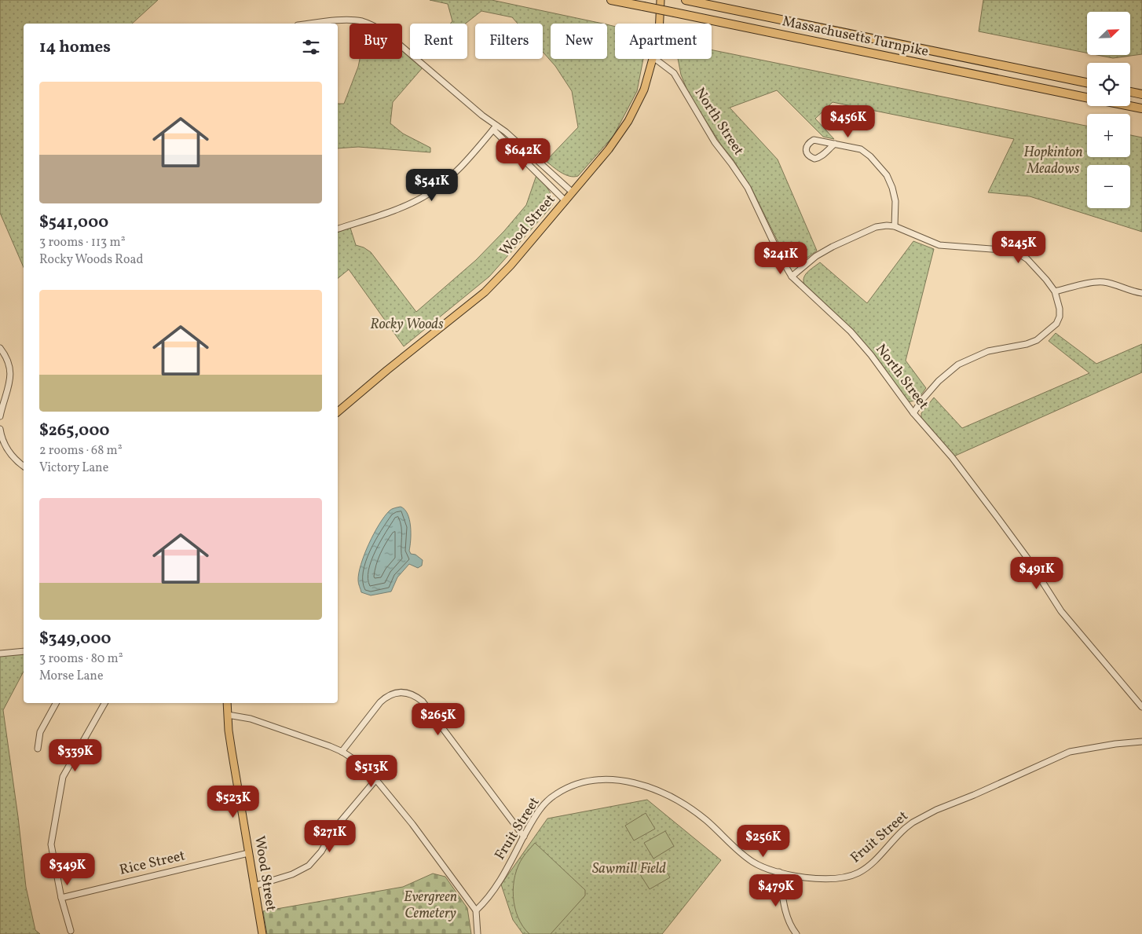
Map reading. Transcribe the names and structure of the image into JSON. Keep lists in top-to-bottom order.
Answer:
{
  "streets": {
    "highway": ["Massachusetts Turnpike"],
    "main road": ["Wood Street"],
    "street": ["North Street", "Fruit Street", "Rice Street"]
  },
  "crossings": [
    ["Wood Street", "Rice Street"]
  ],
  "parks": [
    "Hopkinton Meadows",
    "Rocky Woods",
    "Sawmill Field",
    "Evergreen Cemetery"
  ],
  "north": "top right",
  "page": {
    "map_buttons": ["+", "−"],
    "chip": [
      "Buy",
      "Rent",
      "Filters",
      "New",
      "Apartment"
    ],
    "heading": "14 homes",
    "list": [
      {
        "name": "$541,000",
        "note": "3 rooms · 113 m² · Rocky Woods Road"
      },
      {
        "name": "$265,000",
        "note": "2 rooms · 68 m² · Victory Lane"
      },
      {
        "name": "$349,000",
        "note": "3 rooms · 80 m² · Morse Lane"
      }
    ],
    "price": [
      "$456K",
      "$642K",
      "$541K",
      "$245K",
      "$241K",
      "$491K",
      "$265K",
      "$339K",
      "$513K",
      "$523K",
      "$271K",
      "$256K",
      "$349K",
      "$479K"
    ]
  }
}
